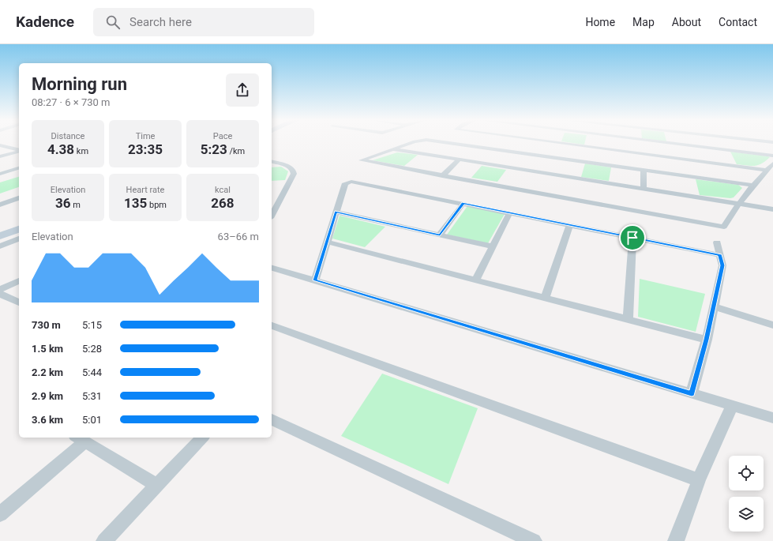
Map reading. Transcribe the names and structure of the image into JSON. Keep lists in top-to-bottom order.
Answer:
{
  "page": {
    "header": "Kadence",
    "search": "Search here",
    "nav": [
      "Home",
      "Map",
      "About",
      "Contact"
    ],
    "heading": ["Morning run", "08:27 · 6 × 730 m"],
    "stats": [
      ["Distance", "4.38 km"],
      ["Time", "23:35"],
      ["Pace", "5:23 /km"],
      ["Elevation", "36 m"],
      ["Heart rate", "135 bpm"],
      ["kcal", "268"]
    ],
    "chart": ["Elevation", "63–66 m"],
    "list": [
      {
        "name": "730 m",
        "note": "5:15"
      },
      {
        "name": "1.5 km",
        "note": "5:28"
      },
      {
        "name": "2.2 km",
        "note": "5:44"
      },
      {
        "name": "2.9 km",
        "note": "5:31"
      },
      {
        "name": "3.6 km",
        "note": "5:01"
      }
    ]
  }
}
